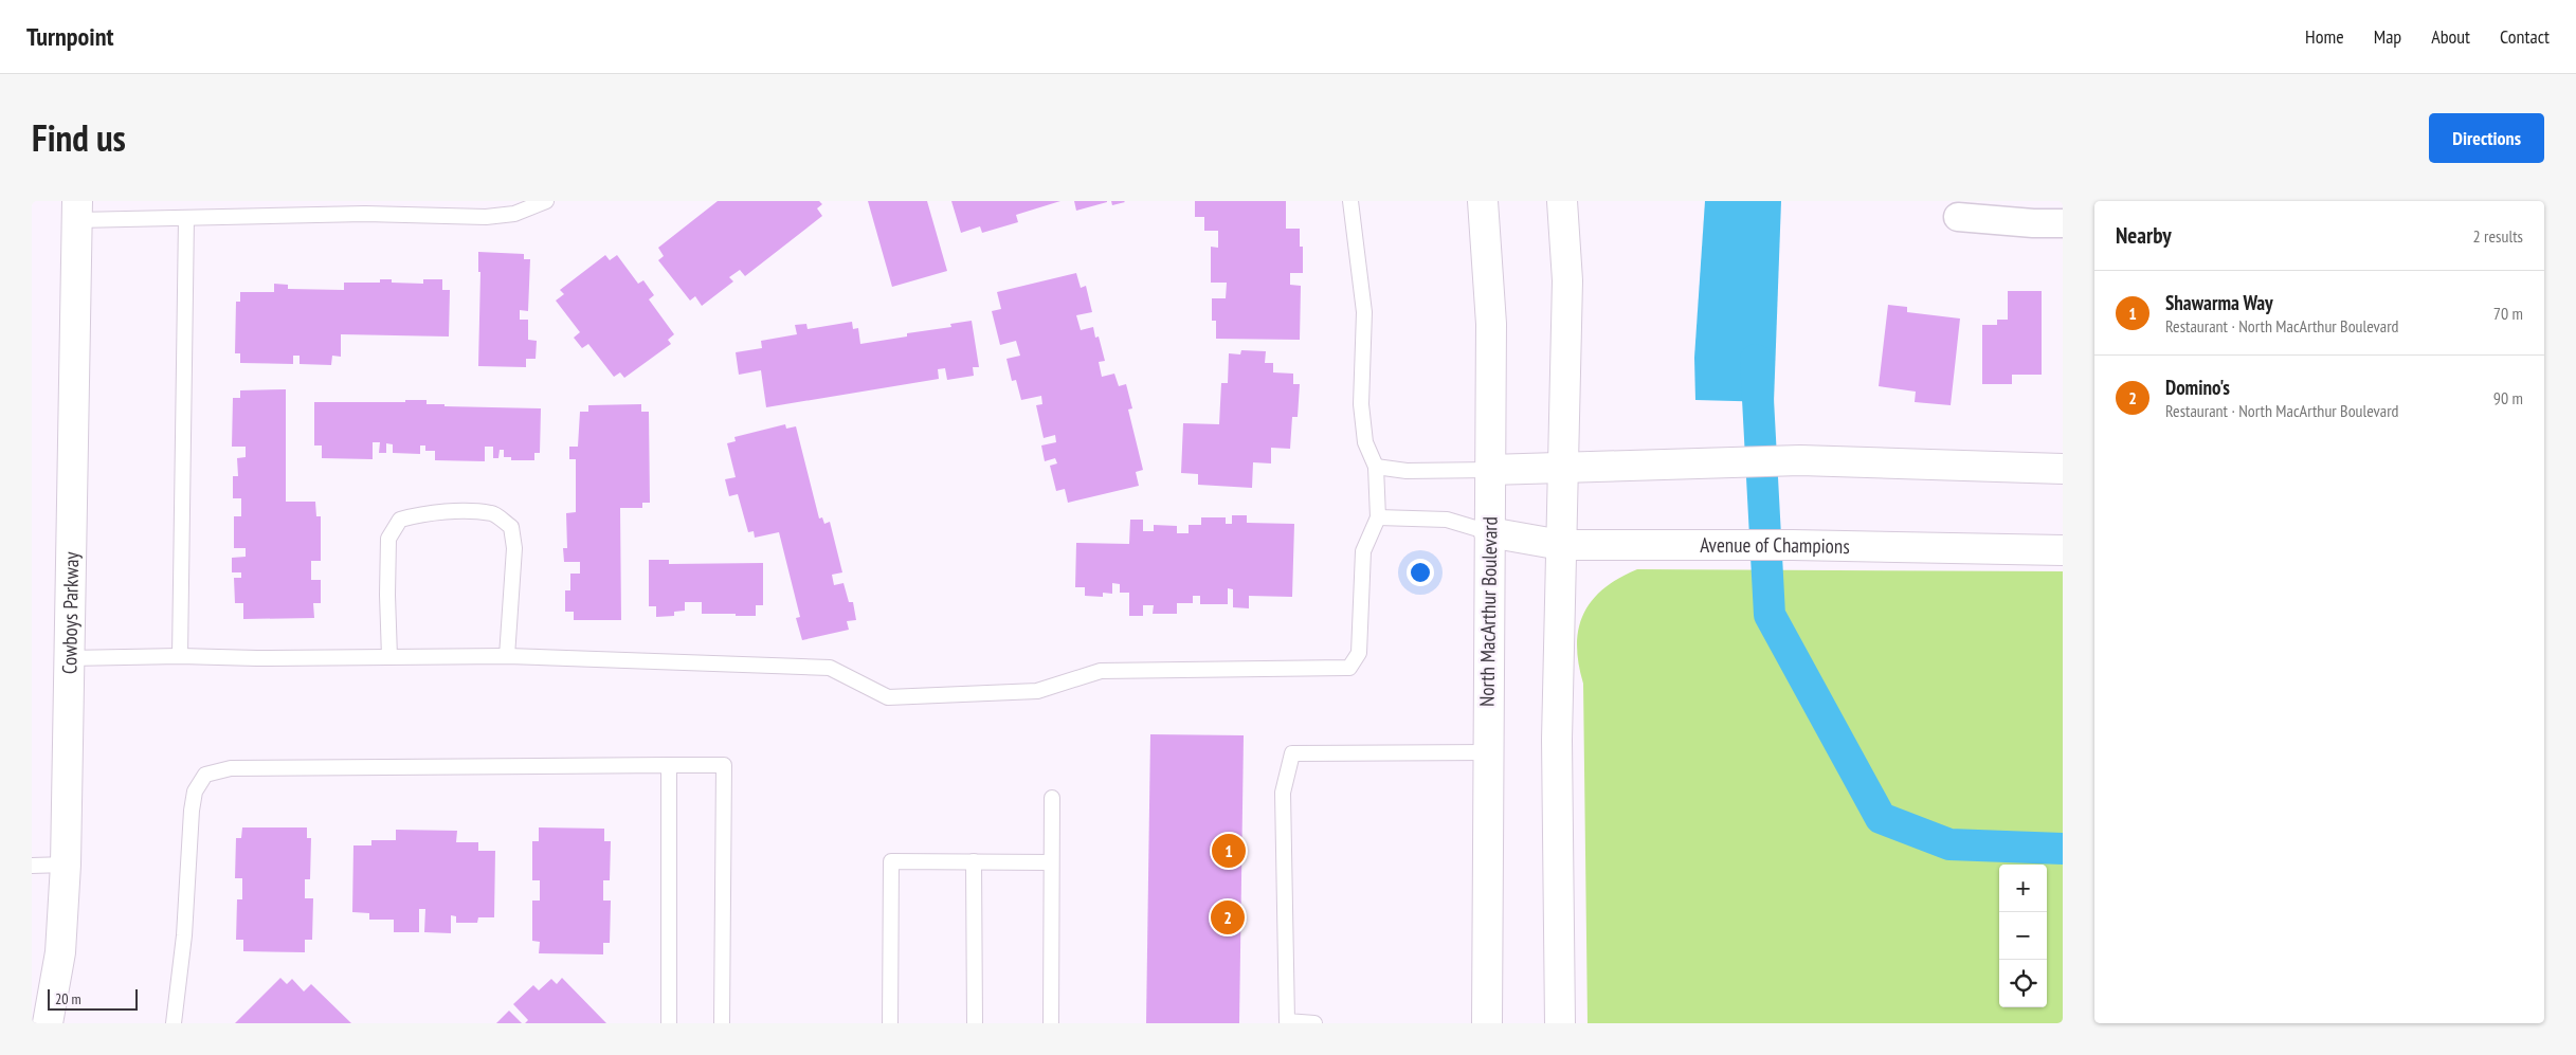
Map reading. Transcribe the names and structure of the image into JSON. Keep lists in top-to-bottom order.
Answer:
{
  "streets": {
    "street": ["Avenue of Champions", "North MacArthur Boulevard", "Cowboys Parkway"]
  },
  "crossings": [
    ["Avenue of Champions", "North MacArthur Boulevard"]
  ],
  "scale_bar": "20 m",
  "page": {
    "header": "Turnpoint",
    "nav": [
      "Home",
      "Map",
      "About",
      "Contact"
    ],
    "title": "Find us",
    "buttons": "Directions",
    "heading": ["Nearby", "2 results"],
    "list": [
      {
        "mark": "1",
        "name": "Shawarma Way",
        "note": "Restaurant · North MacArthur Boulevard",
        "value": "70 m"
      },
      {
        "mark": "2",
        "name": "Domino's",
        "note": "Restaurant · North MacArthur Boulevard",
        "value": "90 m"
      }
    ],
    "pins": ["1", "2"],
    "map_buttons": ["+", "−"],
    "scale": "20 m"
  }
}
